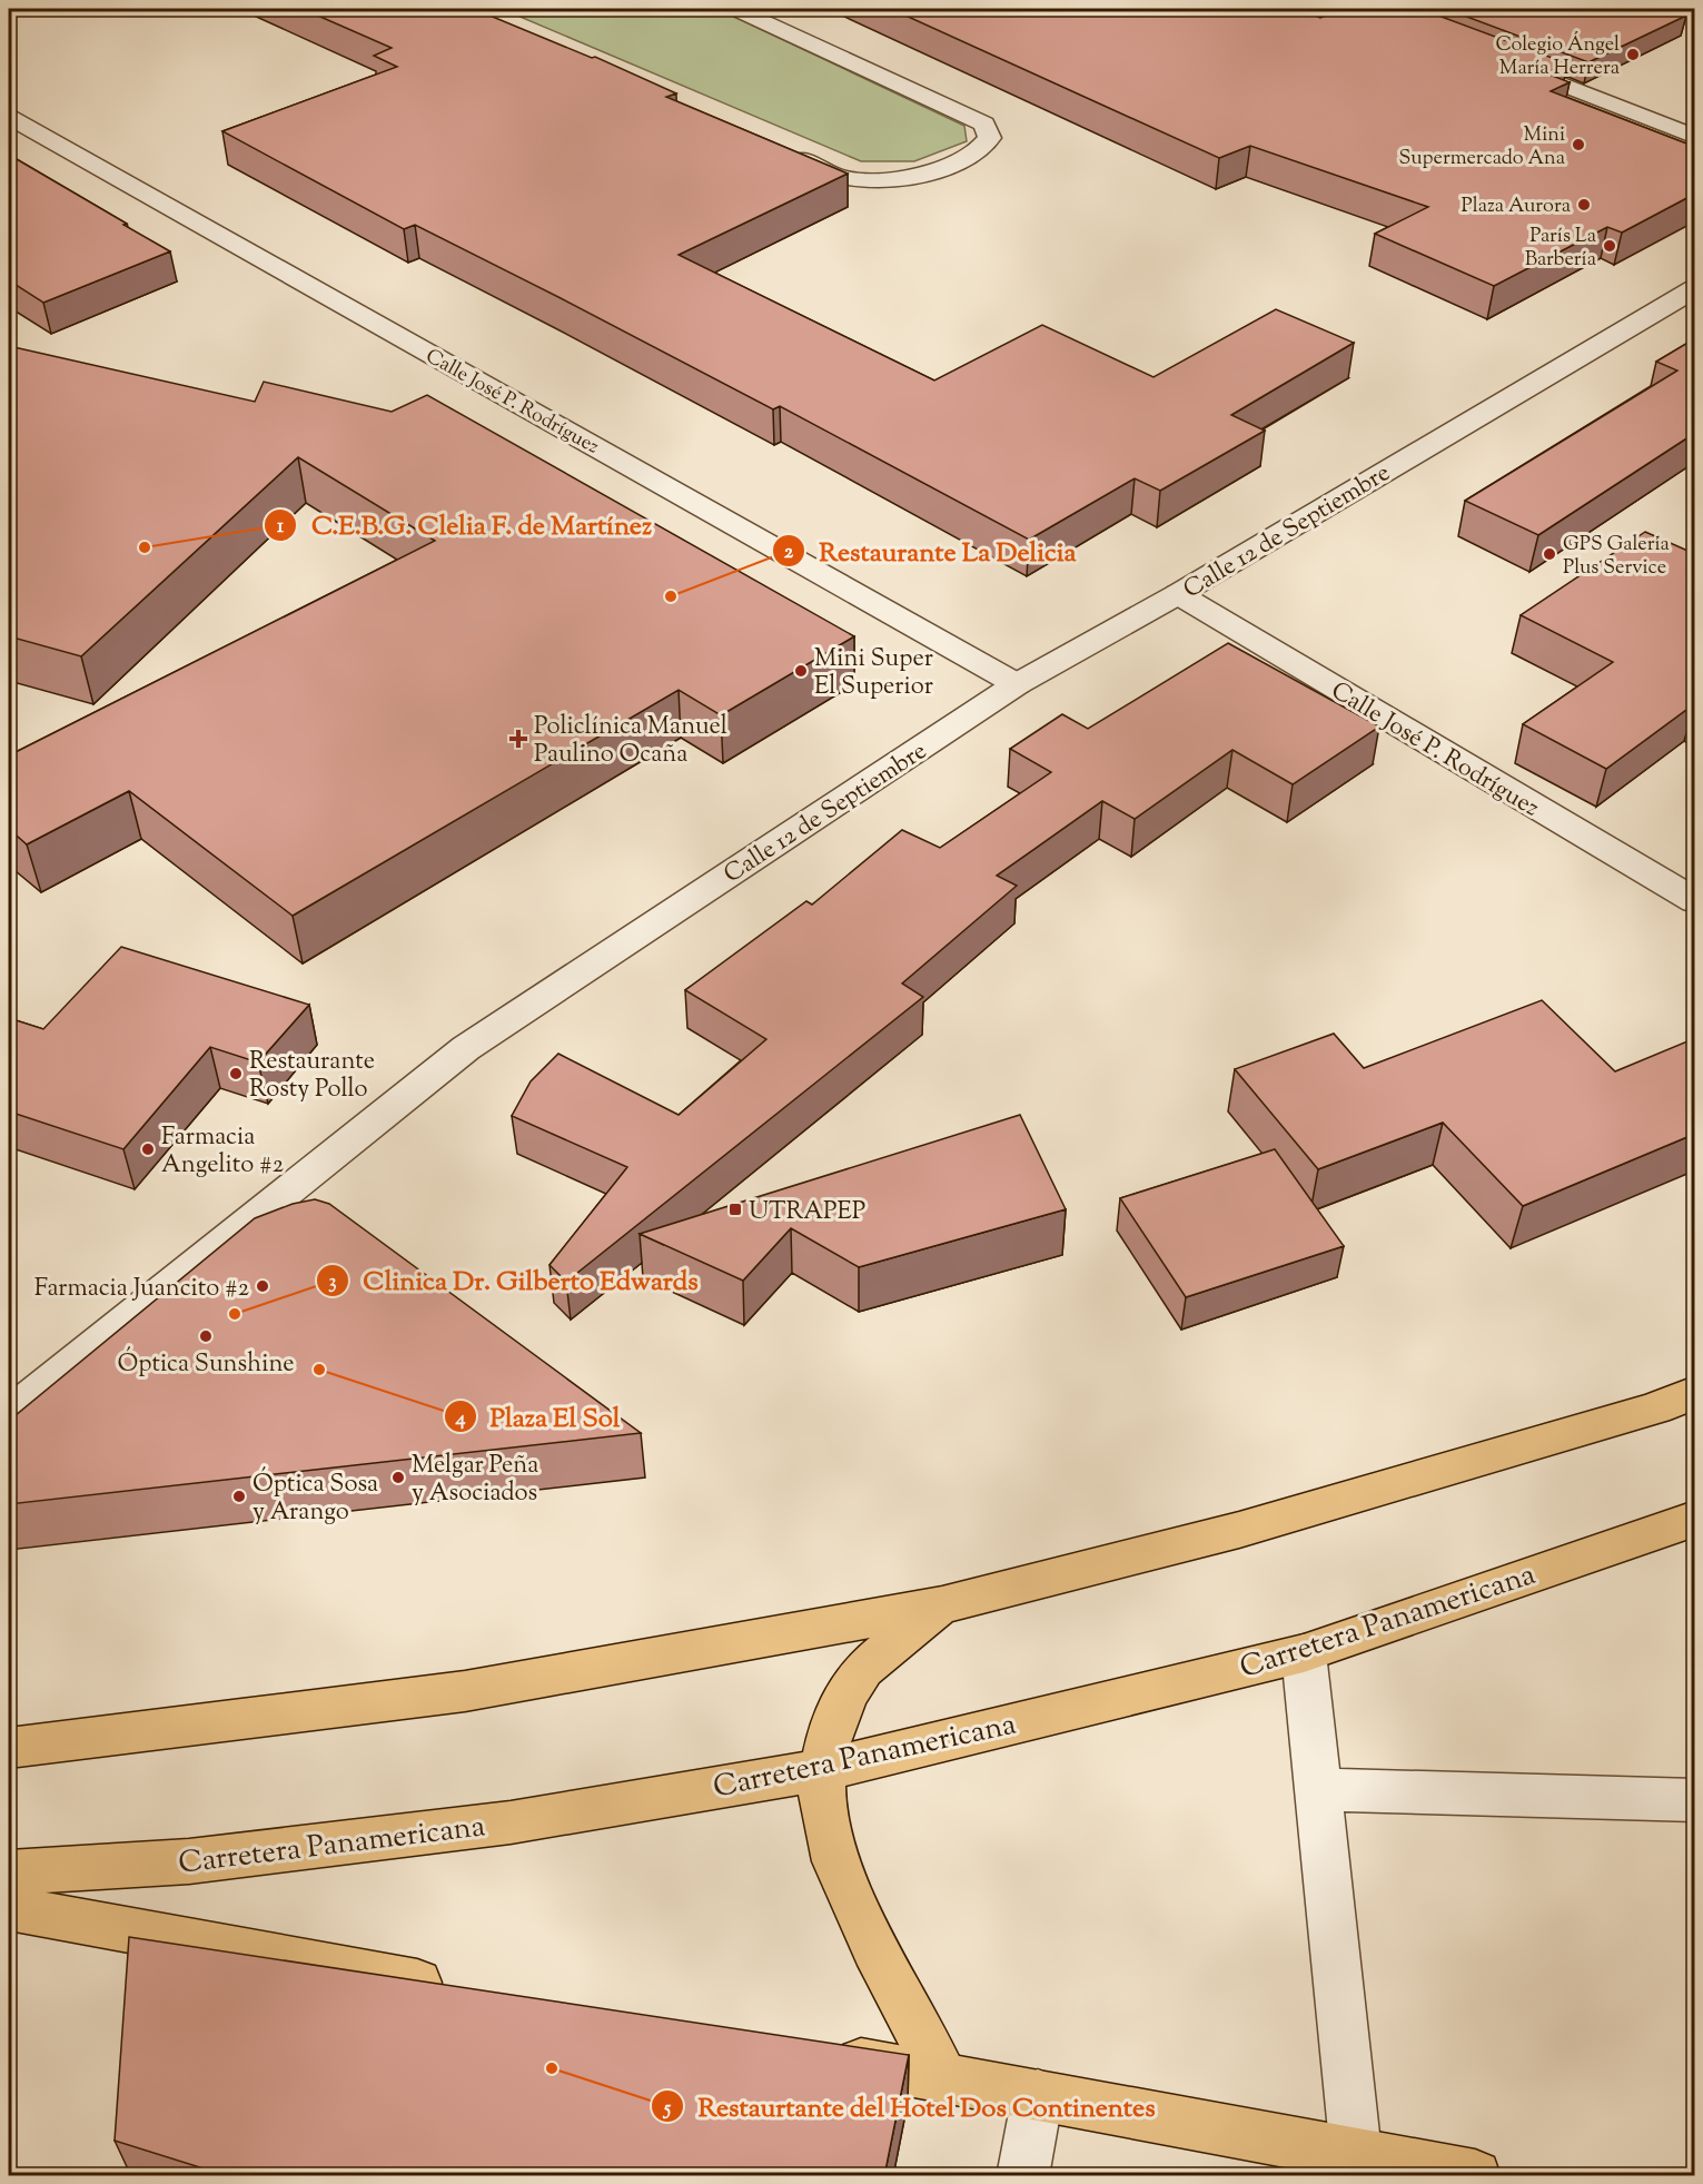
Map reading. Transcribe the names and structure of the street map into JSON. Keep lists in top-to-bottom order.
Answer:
{
  "streets": {
    "main road": ["Carretera Panamericana"],
    "street": ["Calle José P. Rodríguez", "Calle 12 de Septiembre"]
  },
  "crossings": [
    ["Calle José P. Rodríguez", "Calle 12 de Septiembre"]
  ],
  "places": {
    "other": [
      "Colegio Ángel María Herrera",
      "Mini Supermercado Ana",
      "Plaza Aurora",
      "París La Barbería",
      "C.E.B.G. Clelia F. de Martínez",
      "GPS Galería Plus Service",
      "Restaurante La Delicia",
      "Mini Super El Superior",
      "Restaurante Rosty Pollo",
      "Farmacia Angelito #2",
      "Farmacia Juancito #2",
      "Clinica Dr. Gilberto Edwards",
      "Óptica Sunshine",
      "Plaza El Sol",
      "Melgar Peña y Asociados",
      "Óptica Sosa y Arango",
      "Restaurtante del Hotel Dos Continentes"
    ],
    "health": ["Policlínica Manuel Paulino Ocaña"],
    "transit": ["UTRAPEP"]
  }
}
